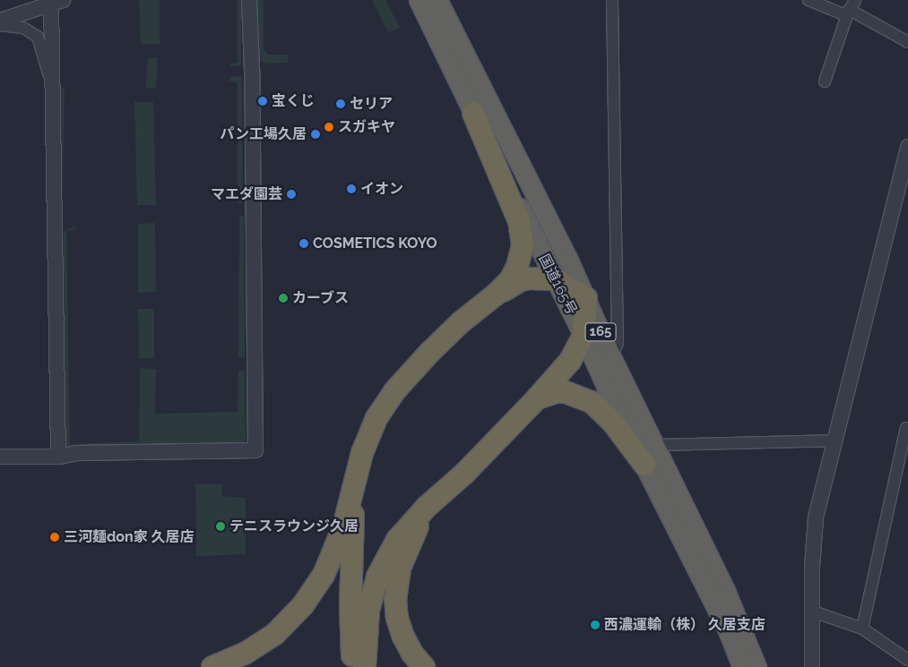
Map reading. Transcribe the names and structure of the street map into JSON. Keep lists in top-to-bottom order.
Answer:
{
  "streets": {
    "highway": ["国道165号", "165"]
  },
  "places": [
    "宝くじ",
    "セリア",
    "スガキヤ",
    "パン工場久居",
    "イオン",
    "マエダ園芸",
    "COSMETICS KOYO",
    "カーブス",
    "テニスラウンジ久居",
    "三河麺don家 久居店",
    "西濃運輸（株） 久居支店"
  ]
}
